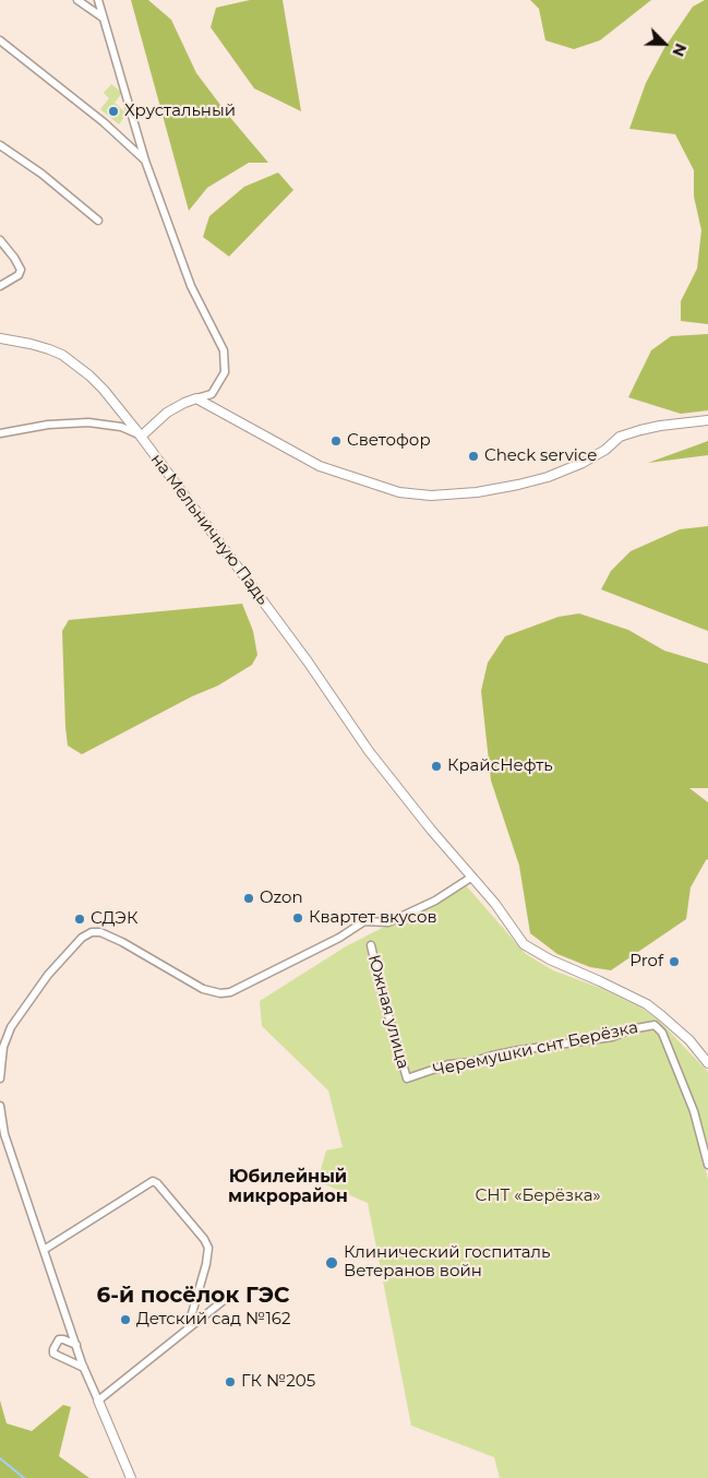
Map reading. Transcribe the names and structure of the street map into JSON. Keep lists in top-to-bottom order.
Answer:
{
  "streets": {
    "street": ["на Мельничную Падь", "Южная улица", "Черемушки снт Берёзка"]
  },
  "crossings": [
    ["Южная улица", "Черемушки снт Берёзка"]
  ],
  "districts": ["Юбилейный микрорайон", "6-й посёлок ГЭС"],
  "parks": ["СНТ «Берёзка»"],
  "places": [
    "Хрустальный",
    "Светофор",
    "Check service",
    "КрайсНефть",
    "Ozon",
    "Квартет вкусов",
    "СДЭК",
    "Prof",
    "Клинический госпиталь Ветеранов войн",
    "Детский сад №162",
    "ГК №205"
  ],
  "north": "bottom right"
}
